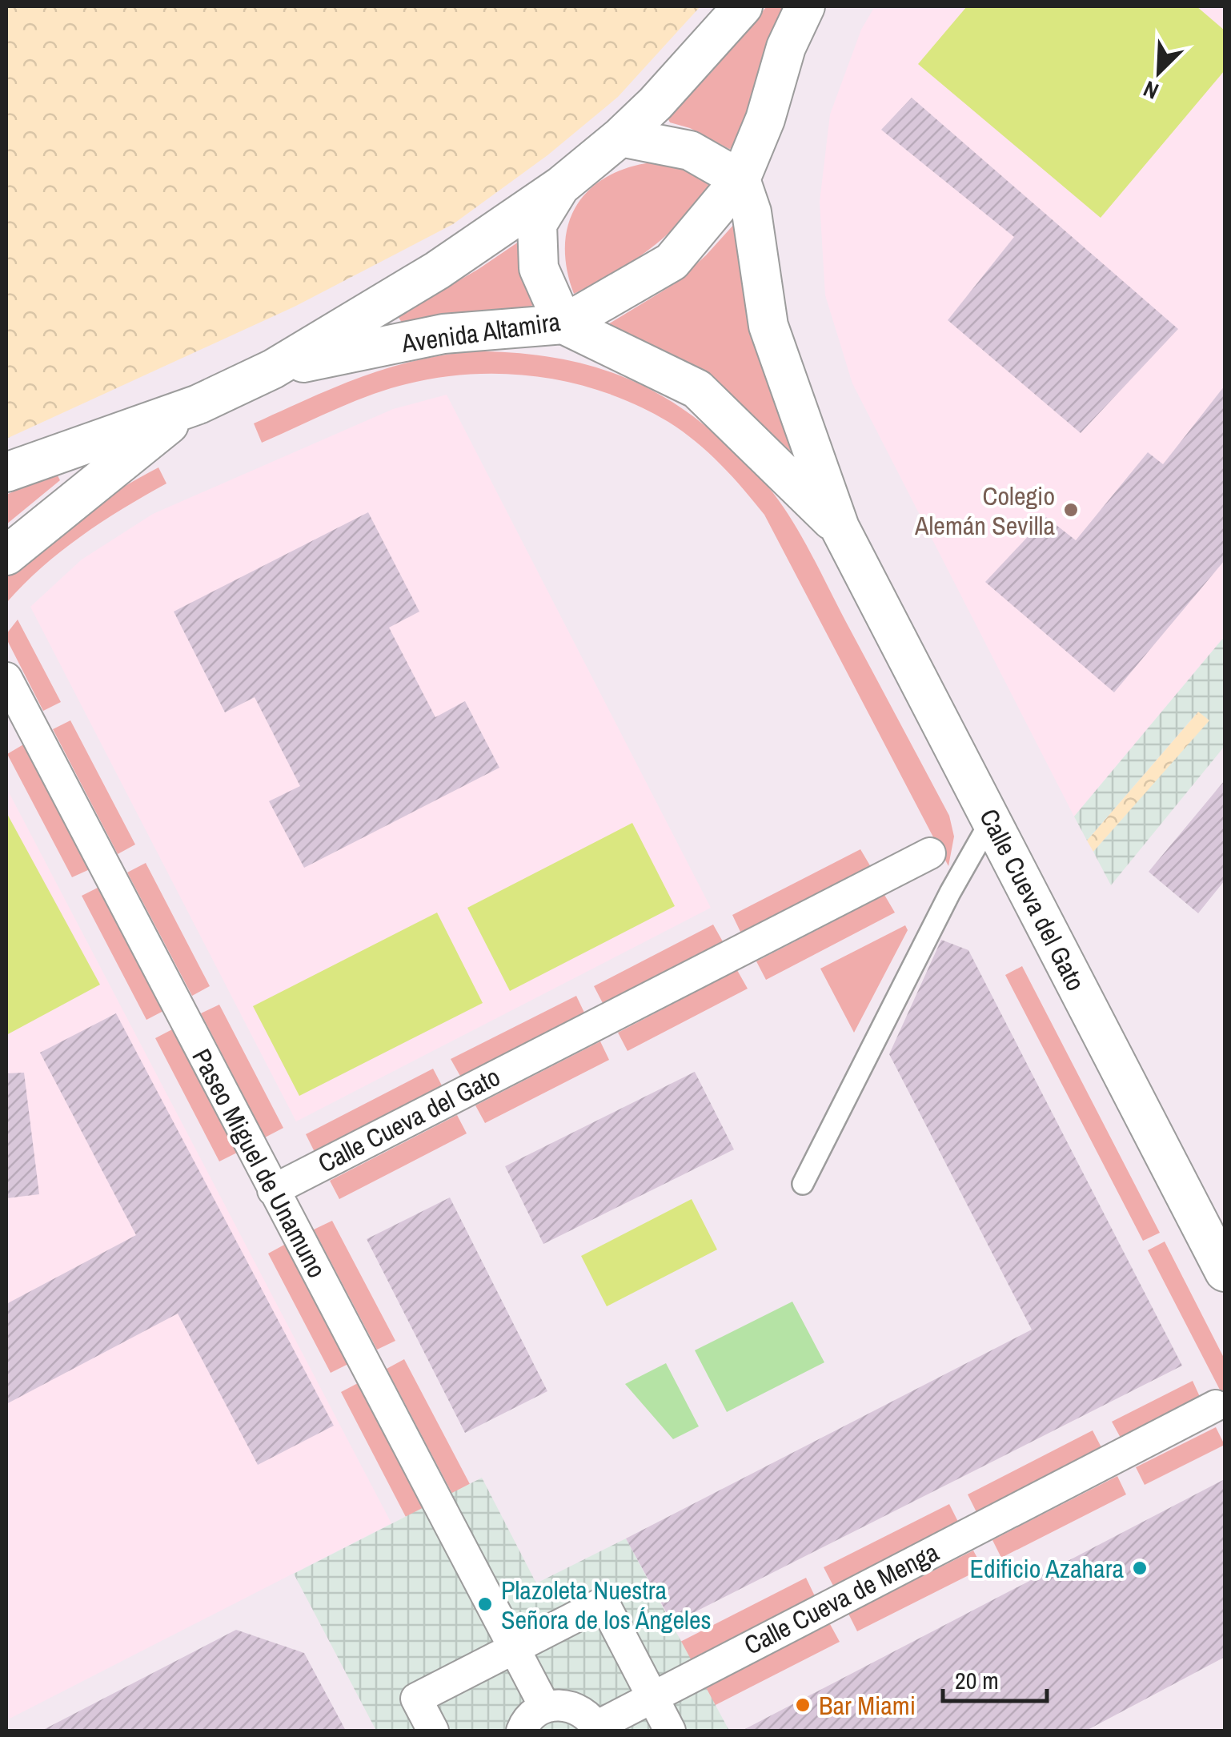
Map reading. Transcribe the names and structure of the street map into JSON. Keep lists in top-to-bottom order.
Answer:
{
  "streets": {
    "street": [
      "Avenida Altamira",
      "Calle Cueva del Gato",
      "Paseo Miguel de Unamuno",
      "Calle Cueva de Menga"
    ]
  },
  "crossings": [
    ["Calle Cueva del Gato", "Paseo Miguel de Unamuno"]
  ],
  "places": [
    "Colegio Alemán Sevilla",
    "Edificio Azahara",
    "Plazoleta Nuestra Señora de los Ángeles",
    "Bar Miami"
  ],
  "scale_bar": "20 m",
  "north": "bottom left"
}
